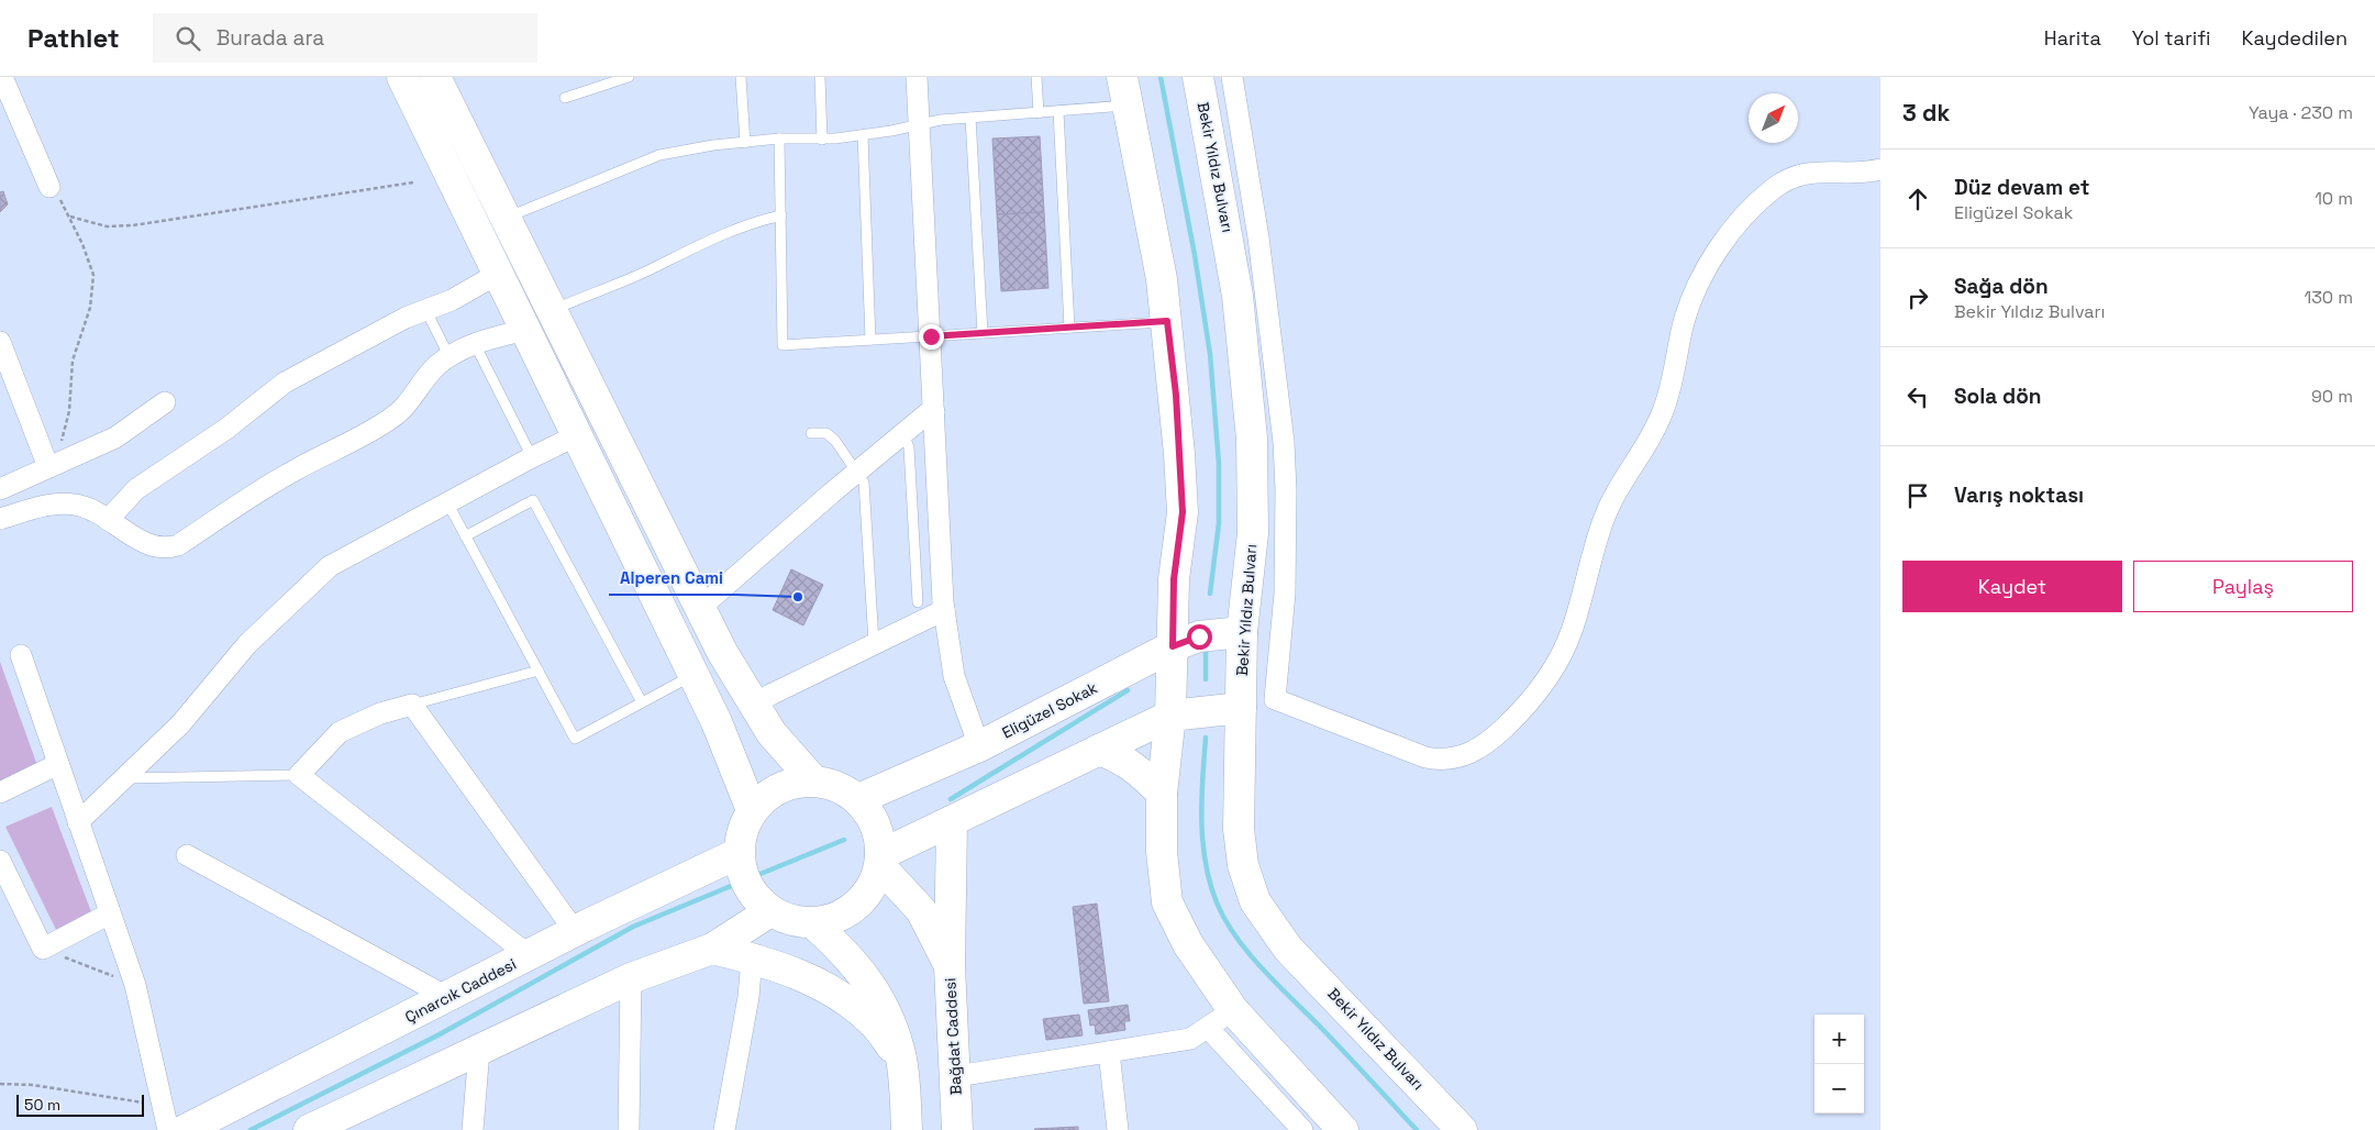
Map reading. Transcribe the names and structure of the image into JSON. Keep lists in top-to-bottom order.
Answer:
{
  "streets": {
    "main road": [
      "Bekir Yıldız Bulvarı",
      "Eligüzel Sokak",
      "Çınarcık Caddesi",
      "Bağdat Caddesi"
    ]
  },
  "crossings": [
    ["Bekir Yıldız Bulvarı", "Eligüzel Sokak"],
    ["Eligüzel Sokak", "Çınarcık Caddesi"],
    ["Eligüzel Sokak", "Bağdat Caddesi"],
    ["Çınarcık Caddesi", "Bağdat Caddesi"]
  ],
  "places": ["Alperen Cami"],
  "scale_bar": "50 m",
  "north": "top right",
  "page": {
    "header": "Pathlet",
    "search": "Burada ara",
    "nav": ["Harita", "Yol tarifi", "Kaydedilen"],
    "heading": ["3 dk", "Yaya · 230 m"],
    "list": [
      ["Düz devam et", "Eligüzel Sokak", "10 m"],
      ["Sağa dön", "Bekir Yıldız Bulvarı", "130 m"],
      ["Sola dön", "90 m"],
      "Varış noktası"
    ],
    "buttons": ["Kaydet", "Paylaş"],
    "map_buttons": ["+", "−"],
    "scale": "50 m"
  }
}
